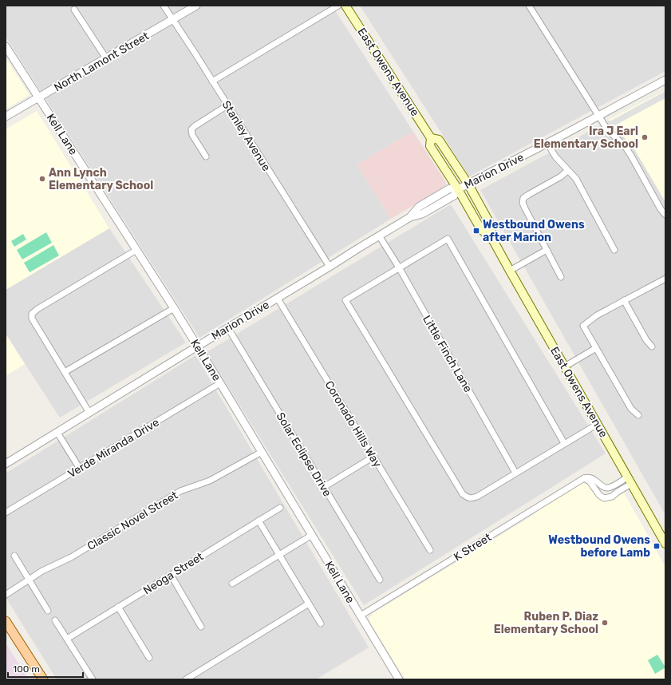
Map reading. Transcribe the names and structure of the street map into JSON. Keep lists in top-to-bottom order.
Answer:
{
  "streets": {
    "main road": ["East Owens Avenue"],
    "street": [
      "North Lamont Street",
      "Kell Lane",
      "Stanley Avenue",
      "Marion Drive",
      "Little Finch Lane",
      "Coronado Hills Way",
      "Verde Miranda Drive",
      "Solar Eclipse Drive",
      "Classic Novel Street",
      "K Street",
      "Neoga Street"
    ]
  },
  "crossings": [
    ["North Lamont Street", "Kell Lane"],
    ["North Lamont Street", "Stanley Avenue"],
    ["East Owens Avenue", "Marion Drive"],
    ["Kell Lane", "Marion Drive"],
    ["Kell Lane", "Verde Miranda Drive"],
    ["Kell Lane", "Classic Novel Street"],
    ["Kell Lane", "K Street"],
    ["Stanley Avenue", "Marion Drive"],
    ["Marion Drive", "Little Finch Lane"],
    ["Marion Drive", "Coronado Hills Way"],
    ["Marion Drive", "Solar Eclipse Drive"]
  ],
  "places": {
    "other": ["Ira J Earl Elementary School", "Ann Lynch Elementary School", "Ruben P. Diaz Elementary School"],
    "transit": ["Westbound Owens after Marion", "Westbound Owens before Lamb"]
  },
  "scale_bar": "100 m"
}
